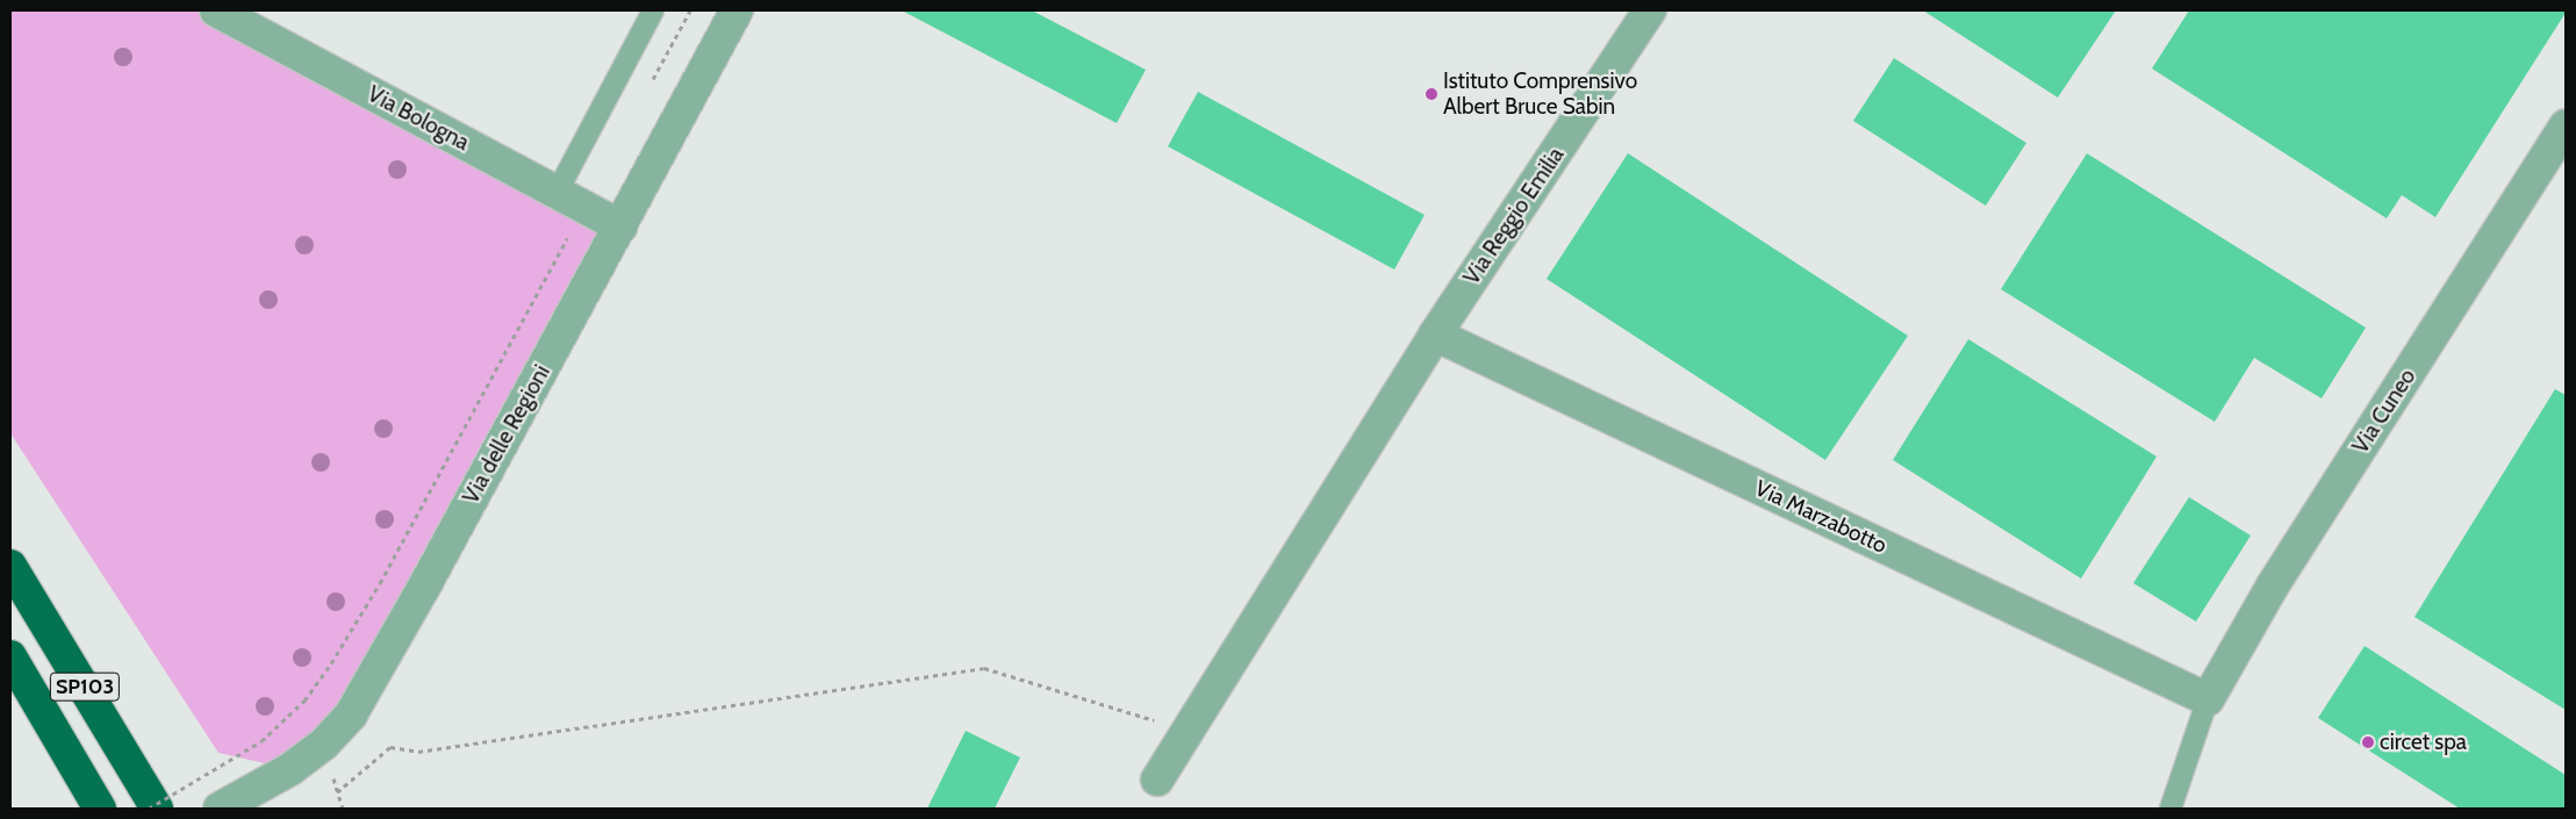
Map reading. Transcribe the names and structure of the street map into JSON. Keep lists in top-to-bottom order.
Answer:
{
  "streets": {
    "highway": ["SP103"],
    "street": [
      "Via Bologna",
      "Via Reggio Emilia",
      "Via Cuneo",
      "Via delle Regioni",
      "Via Marzabotto"
    ]
  },
  "crossings": [
    ["Via Bologna", "Via delle Regioni"],
    ["Via Reggio Emilia", "Via Marzabotto"],
    ["Via Cuneo", "Via Marzabotto"]
  ],
  "places": ["Istituto Comprensivo Albert Bruce Sabin", "circet spa"]
}
